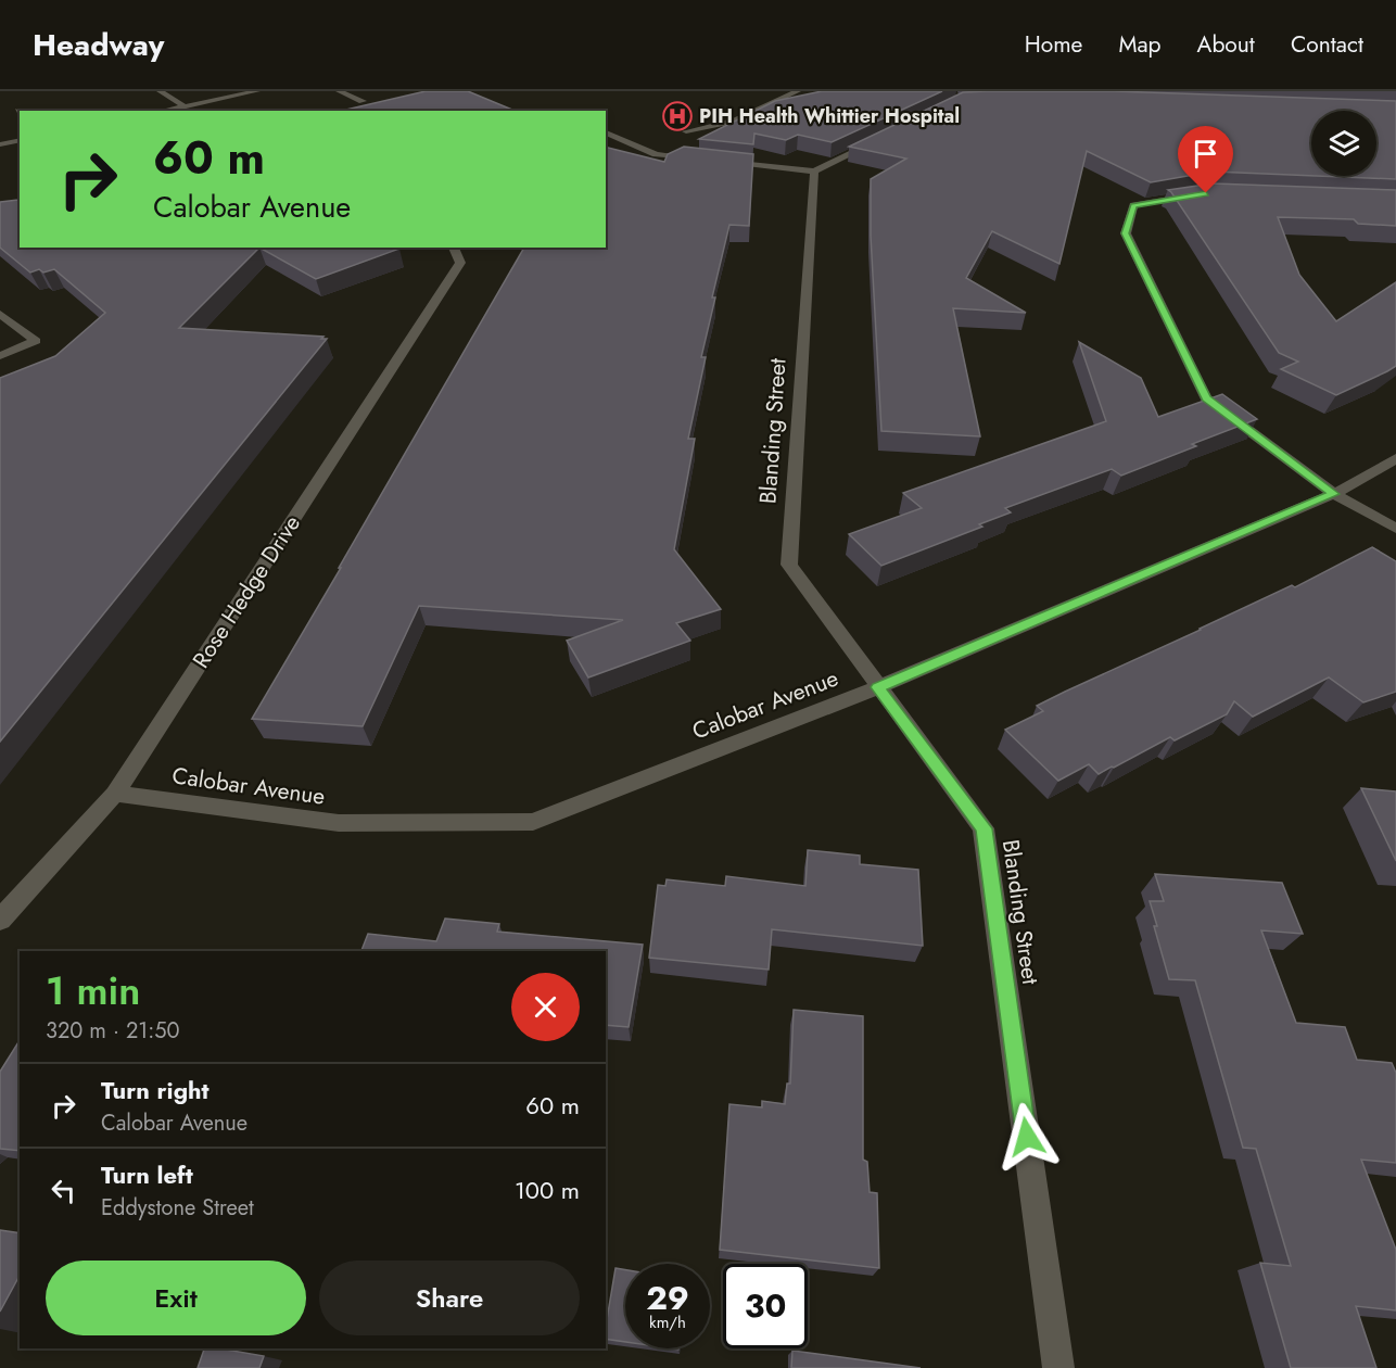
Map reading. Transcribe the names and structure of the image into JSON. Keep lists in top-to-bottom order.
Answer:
{
  "streets": {
    "street": ["Blanding Street", "Rose Hedge Drive", "Calobar Avenue"]
  },
  "crossings": [
    ["Blanding Street", "Calobar Avenue"],
    ["Rose Hedge Drive", "Calobar Avenue"]
  ],
  "places": {
    "hospital": ["PIH Health Whittier Hospital"]
  },
  "page": {
    "header": "Headway",
    "nav": [
      "Home",
      "Map",
      "About",
      "Contact"
    ],
    "turn": ["60 m", "Calobar Avenue"],
    "heading": ["1 min", "320 m · 21:50"],
    "list": [
      {
        "name": "Turn right",
        "note": "Calobar Avenue",
        "value": "60 m"
      },
      {
        "name": "Turn left",
        "note": "Eddystone Street",
        "value": "100 m"
      }
    ],
    "buttons": ["Exit", "Share"],
    "speed": "29 km/h",
    "limit": "30"
  }
}
